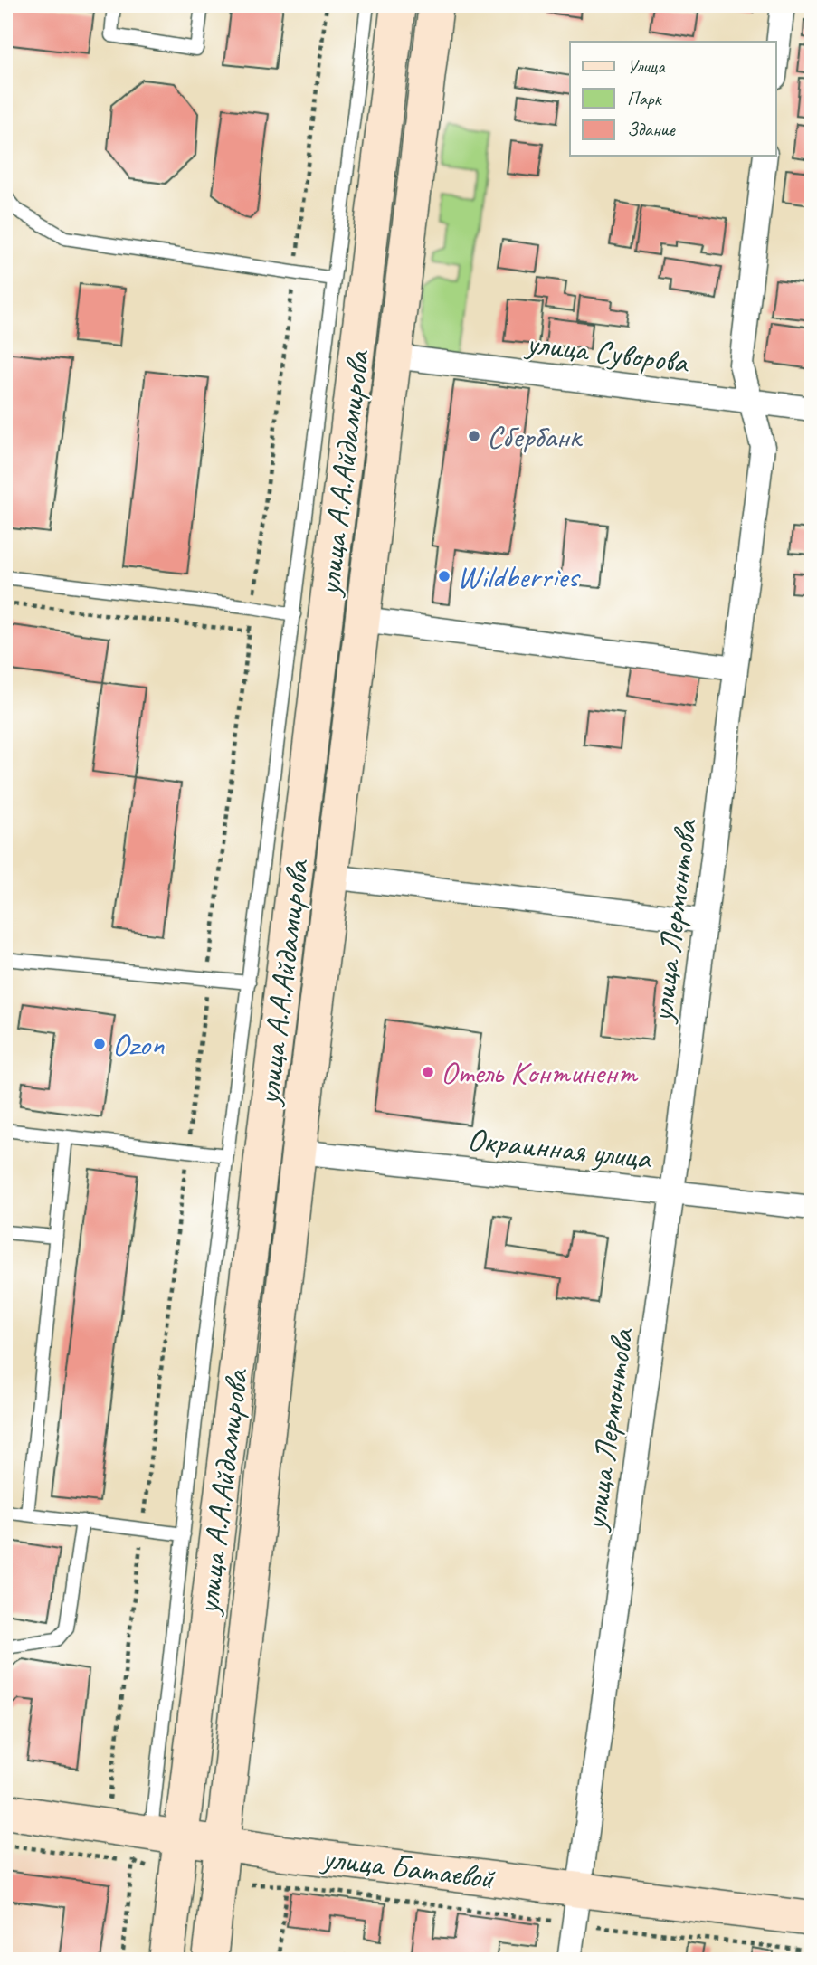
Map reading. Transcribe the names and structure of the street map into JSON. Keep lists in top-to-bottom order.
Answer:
{
  "streets": {
    "main road": ["улица А.А.Айдамирова", "улица Батаевой"],
    "street": ["улица Суворова", "улица Лермонтова", "Окраинная улица"]
  },
  "crossings": [
    ["улица Суворова", "улица А.А.Айдамирова"],
    ["улица Суворова", "улица Лермонтова"],
    ["улица А.А.Айдамирова", "Окраинная улица"],
    ["улица А.А.Айдамирова", "улица Батаевой"],
    ["улица Лермонтова", "Окраинная улица"],
    ["улица Лермонтова", "улица Батаевой"]
  ],
  "places": [
    "Сбербанк",
    "Wildberries",
    "Ozon",
    "Отель Континент"
  ],
  "legend": ["Улица", "Парк", "Здание"]
}
